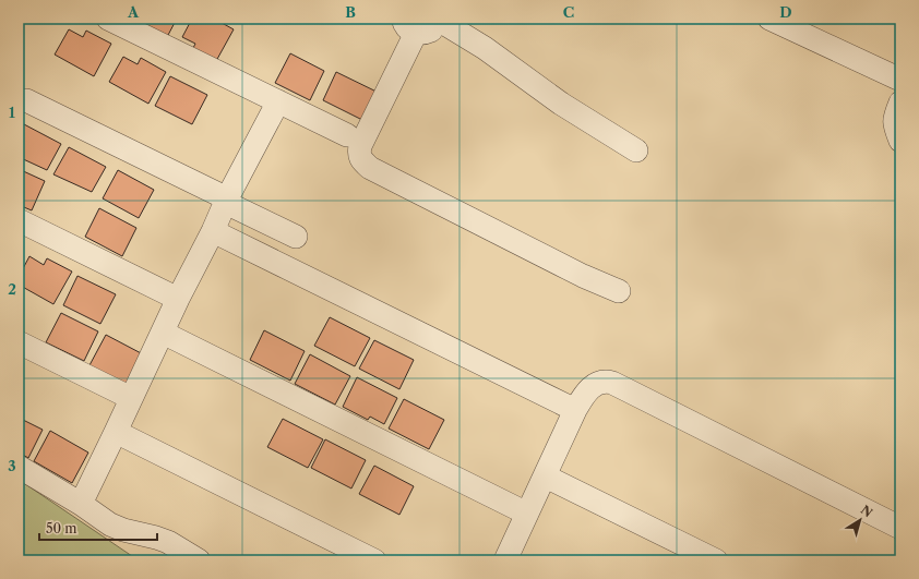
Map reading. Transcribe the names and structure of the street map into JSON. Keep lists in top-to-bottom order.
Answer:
{
  "scale_bar": "50 m",
  "north": "top right",
  "grid": {
    "columns": [
      "A",
      "B",
      "C",
      "D"
    ],
    "rows": ["1", "2", "3"]
  }
}
